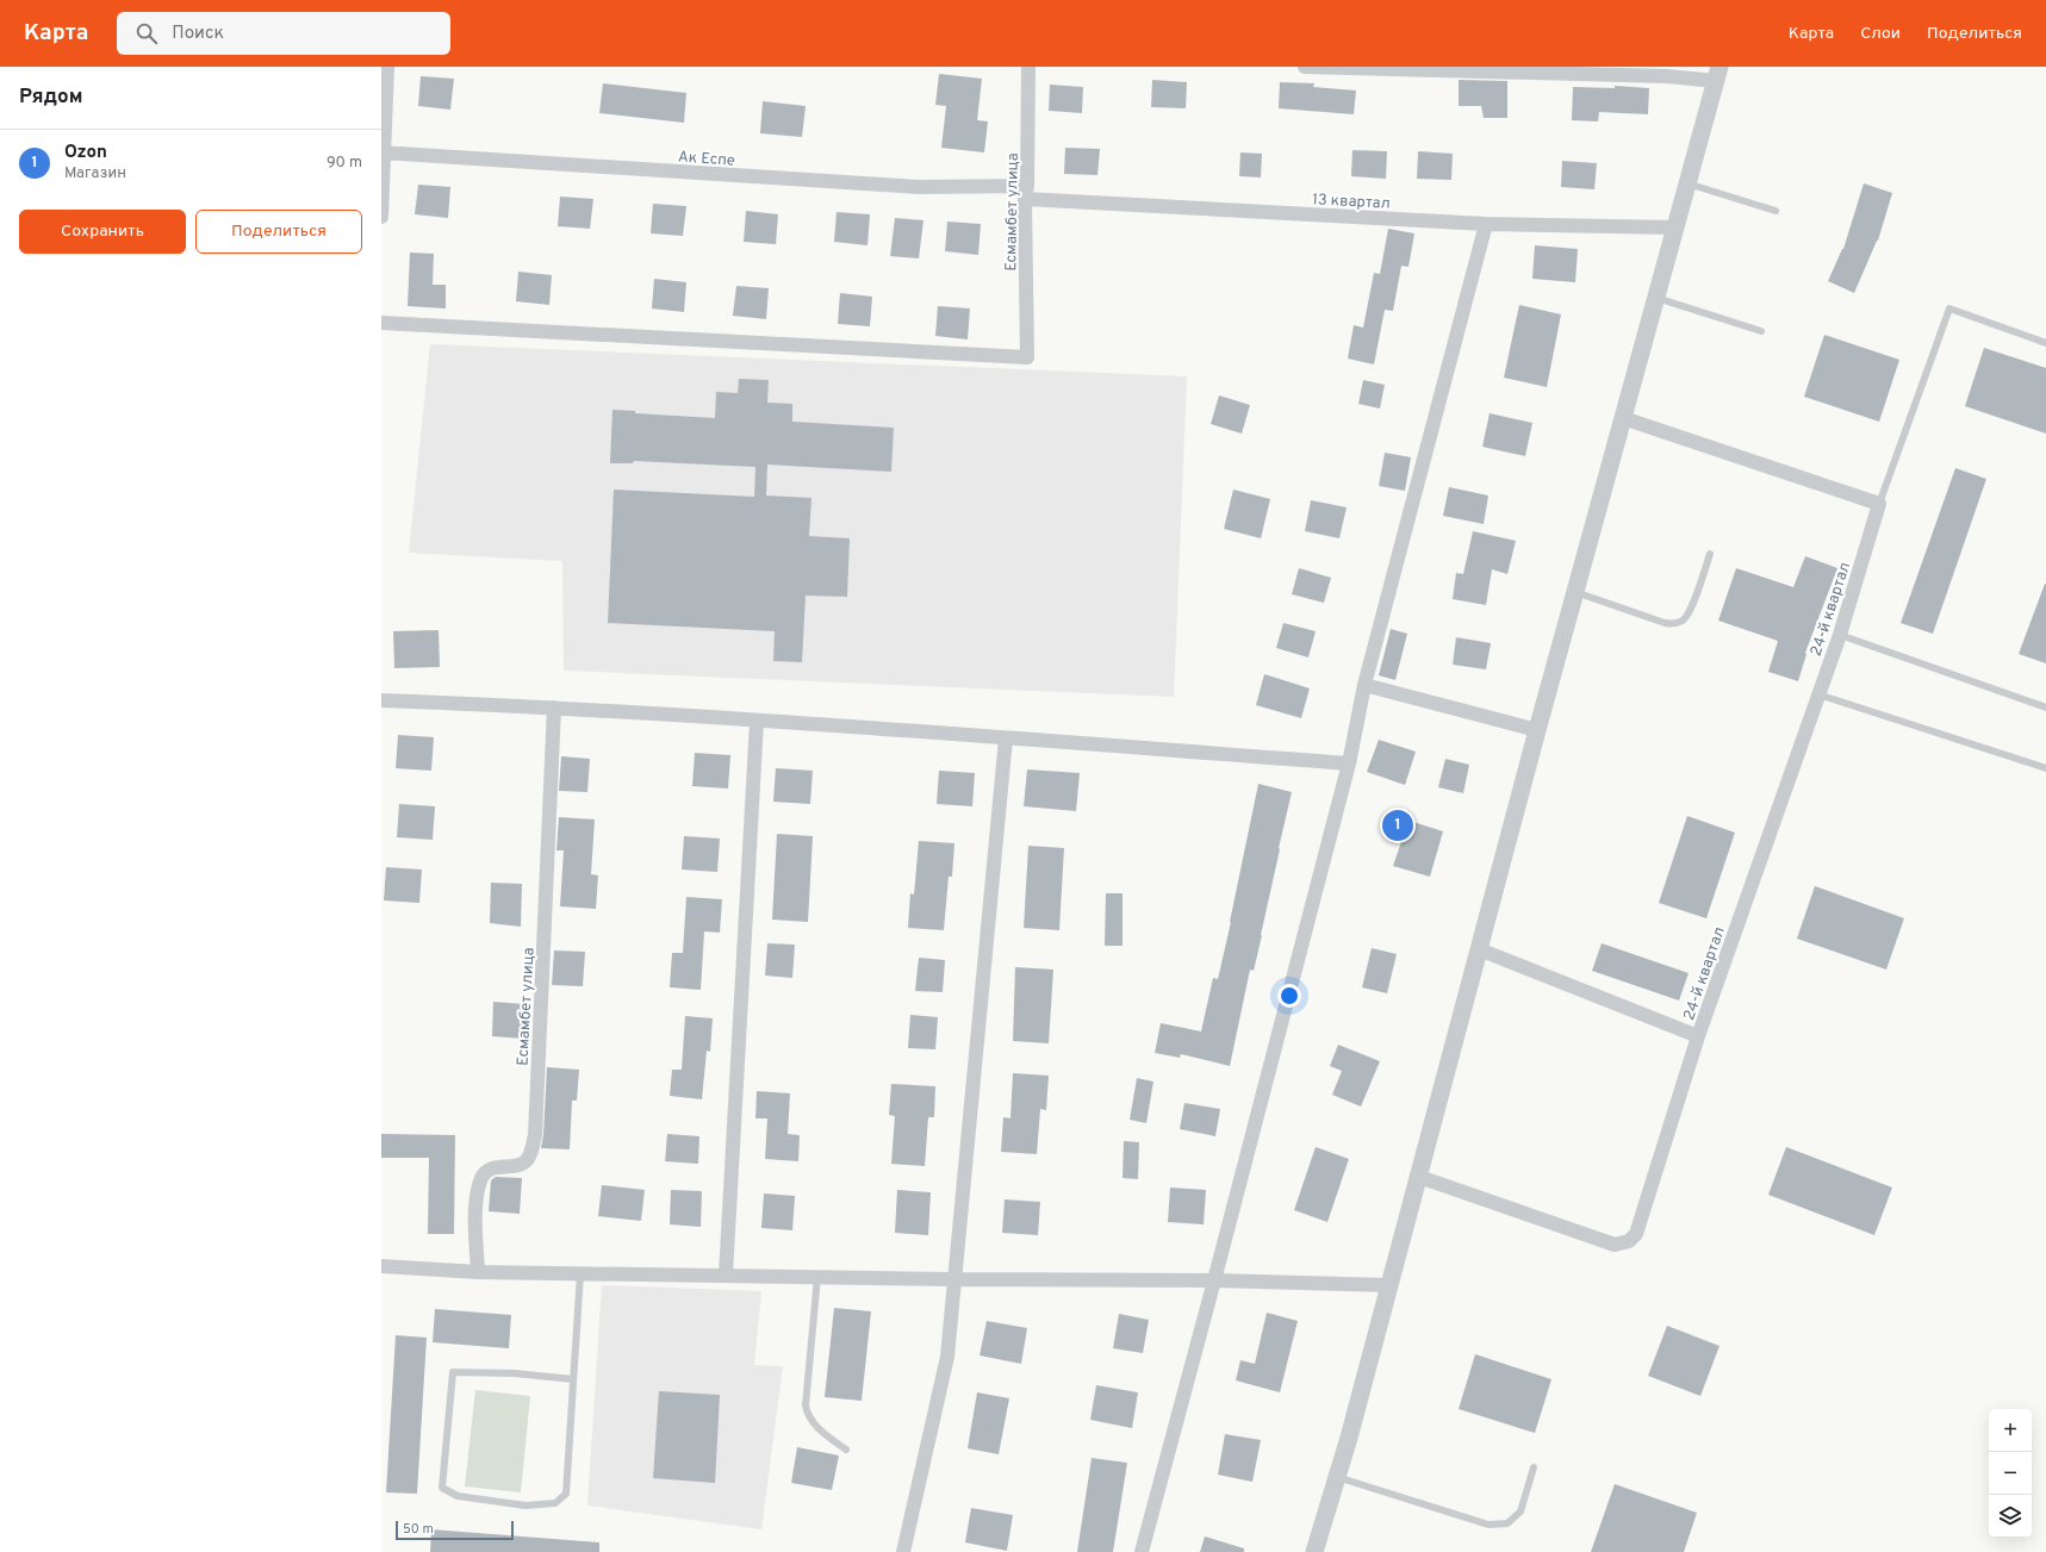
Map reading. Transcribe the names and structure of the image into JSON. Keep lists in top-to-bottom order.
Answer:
{
  "streets": {
    "street": [
      "Ак Еспе",
      "13 квартал",
      "Есмамбет улица",
      "24-й квартал"
    ]
  },
  "crossings": [
    ["Ак Еспе", "13 квартал"],
    ["Ак Еспе", "Есмамбет улица"],
    ["13 квартал", "Есмамбет улица"]
  ],
  "scale_bar": "50 m",
  "page": {
    "header": "Карта",
    "search": "Поиск",
    "nav": ["Карта", "Слои", "Поделиться"],
    "heading": "Рядом",
    "list": [
      {
        "mark": "1",
        "name": "Ozon",
        "note": "Магазин",
        "value": "90 m"
      }
    ],
    "buttons": ["Сохранить", "Поделиться"],
    "pins": "1",
    "map_buttons": ["+", "−"],
    "scale": "50 m"
  }
}
